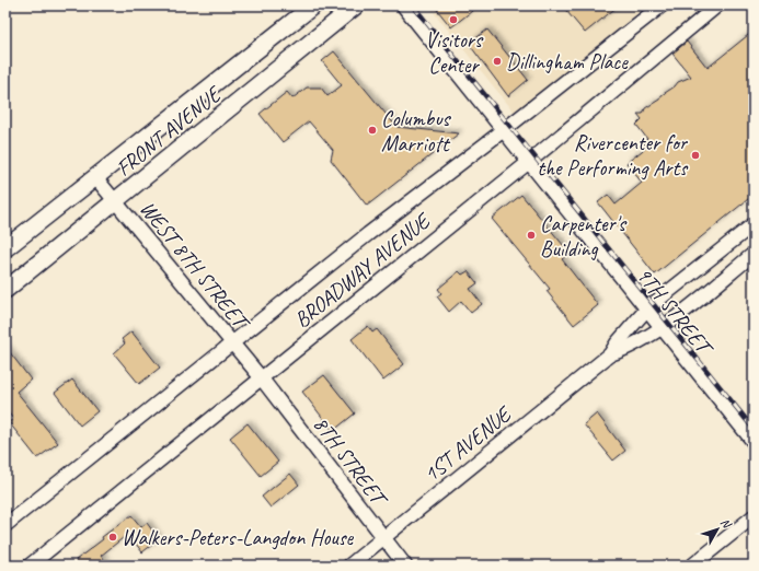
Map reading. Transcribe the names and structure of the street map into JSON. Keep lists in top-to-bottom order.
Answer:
{
  "streets": {
    "street": [
      "FRONT AVENUE",
      "WEST 8TH STREET",
      "BROADWAY AVENUE",
      "9TH STREET",
      "1ST AVENUE",
      "8TH STREET"
    ]
  },
  "crossings": [
    ["FRONT AVENUE", "WEST 8TH STREET"],
    ["WEST 8TH STREET", "BROADWAY AVENUE"],
    ["WEST 8TH STREET", "8TH STREET"],
    ["BROADWAY AVENUE", "9TH STREET"],
    ["BROADWAY AVENUE", "8TH STREET"],
    ["9TH STREET", "1ST AVENUE"],
    ["1ST AVENUE", "8TH STREET"]
  ],
  "places": [
    "Visitors Center",
    "Dillingham Place",
    "Columbus Marriott",
    "Rivercenter for the Performing Arts",
    "Carpenter's Building",
    "Walkers-Peters-Langdon House"
  ],
  "north": "top right"
}
